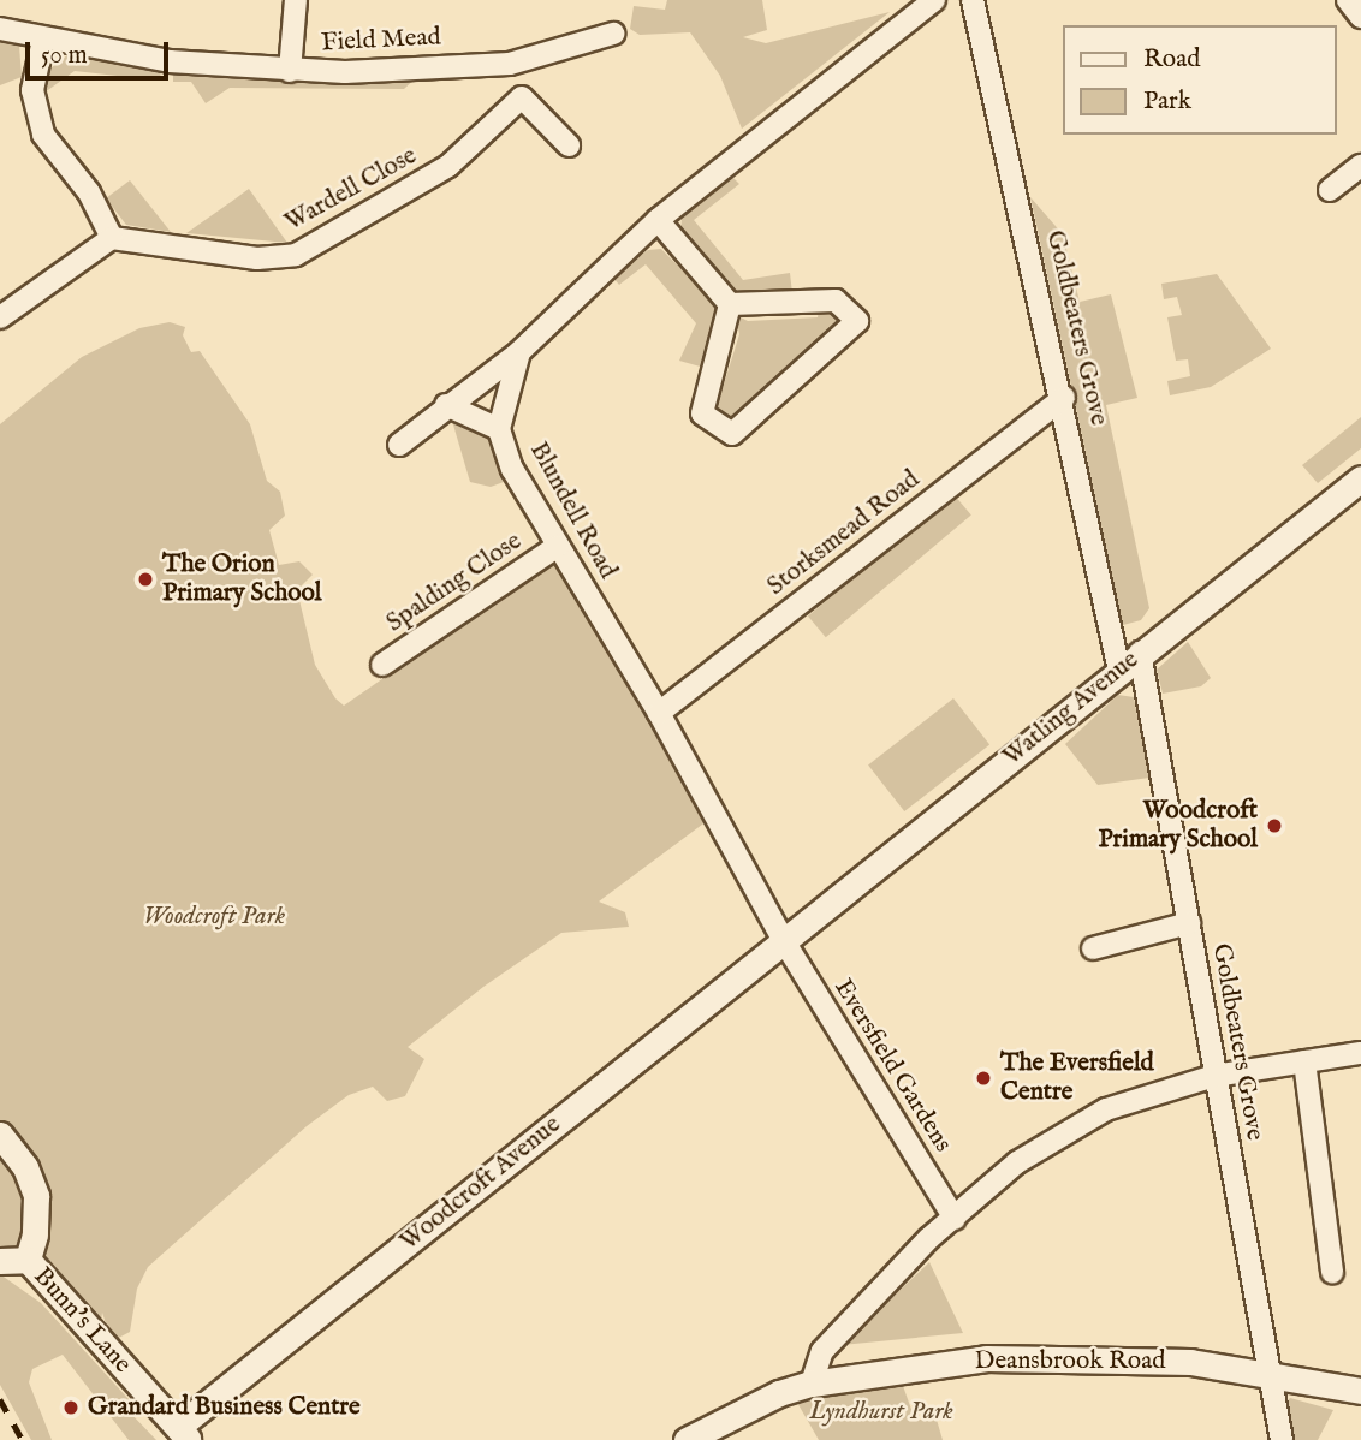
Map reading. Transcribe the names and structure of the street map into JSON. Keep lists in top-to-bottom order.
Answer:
{
  "streets": {
    "street": [
      "Field Mead",
      "Wardell Close",
      "Goldbeaters Grove",
      "Blundell Road",
      "Storksmead Road",
      "Spalding Close",
      "Watling Avenue",
      "Eversfield Gardens",
      "Woodcroft Avenue",
      "Bunn's Lane",
      "Deansbrook Road"
    ]
  },
  "crossings": [
    ["Goldbeaters Grove", "Storksmead Road"],
    ["Goldbeaters Grove", "Watling Avenue"],
    ["Goldbeaters Grove", "Deansbrook Road"],
    ["Blundell Road", "Storksmead Road"],
    ["Blundell Road", "Spalding Close"],
    ["Blundell Road", "Watling Avenue"],
    ["Blundell Road", "Eversfield Gardens"],
    ["Blundell Road", "Woodcroft Avenue"],
    ["Watling Avenue", "Eversfield Gardens"],
    ["Watling Avenue", "Woodcroft Avenue"],
    ["Eversfield Gardens", "Woodcroft Avenue"],
    ["Woodcroft Avenue", "Bunn's Lane"]
  ],
  "parks": ["Woodcroft Park", "Lyndhurst Park"],
  "places": [
    "The Orion Primary School",
    "Woodcroft Primary School",
    "The Eversfield Centre",
    "Grandard Business Centre"
  ],
  "legend": ["Road", "Park"],
  "scale_bar": "50 m"
}
